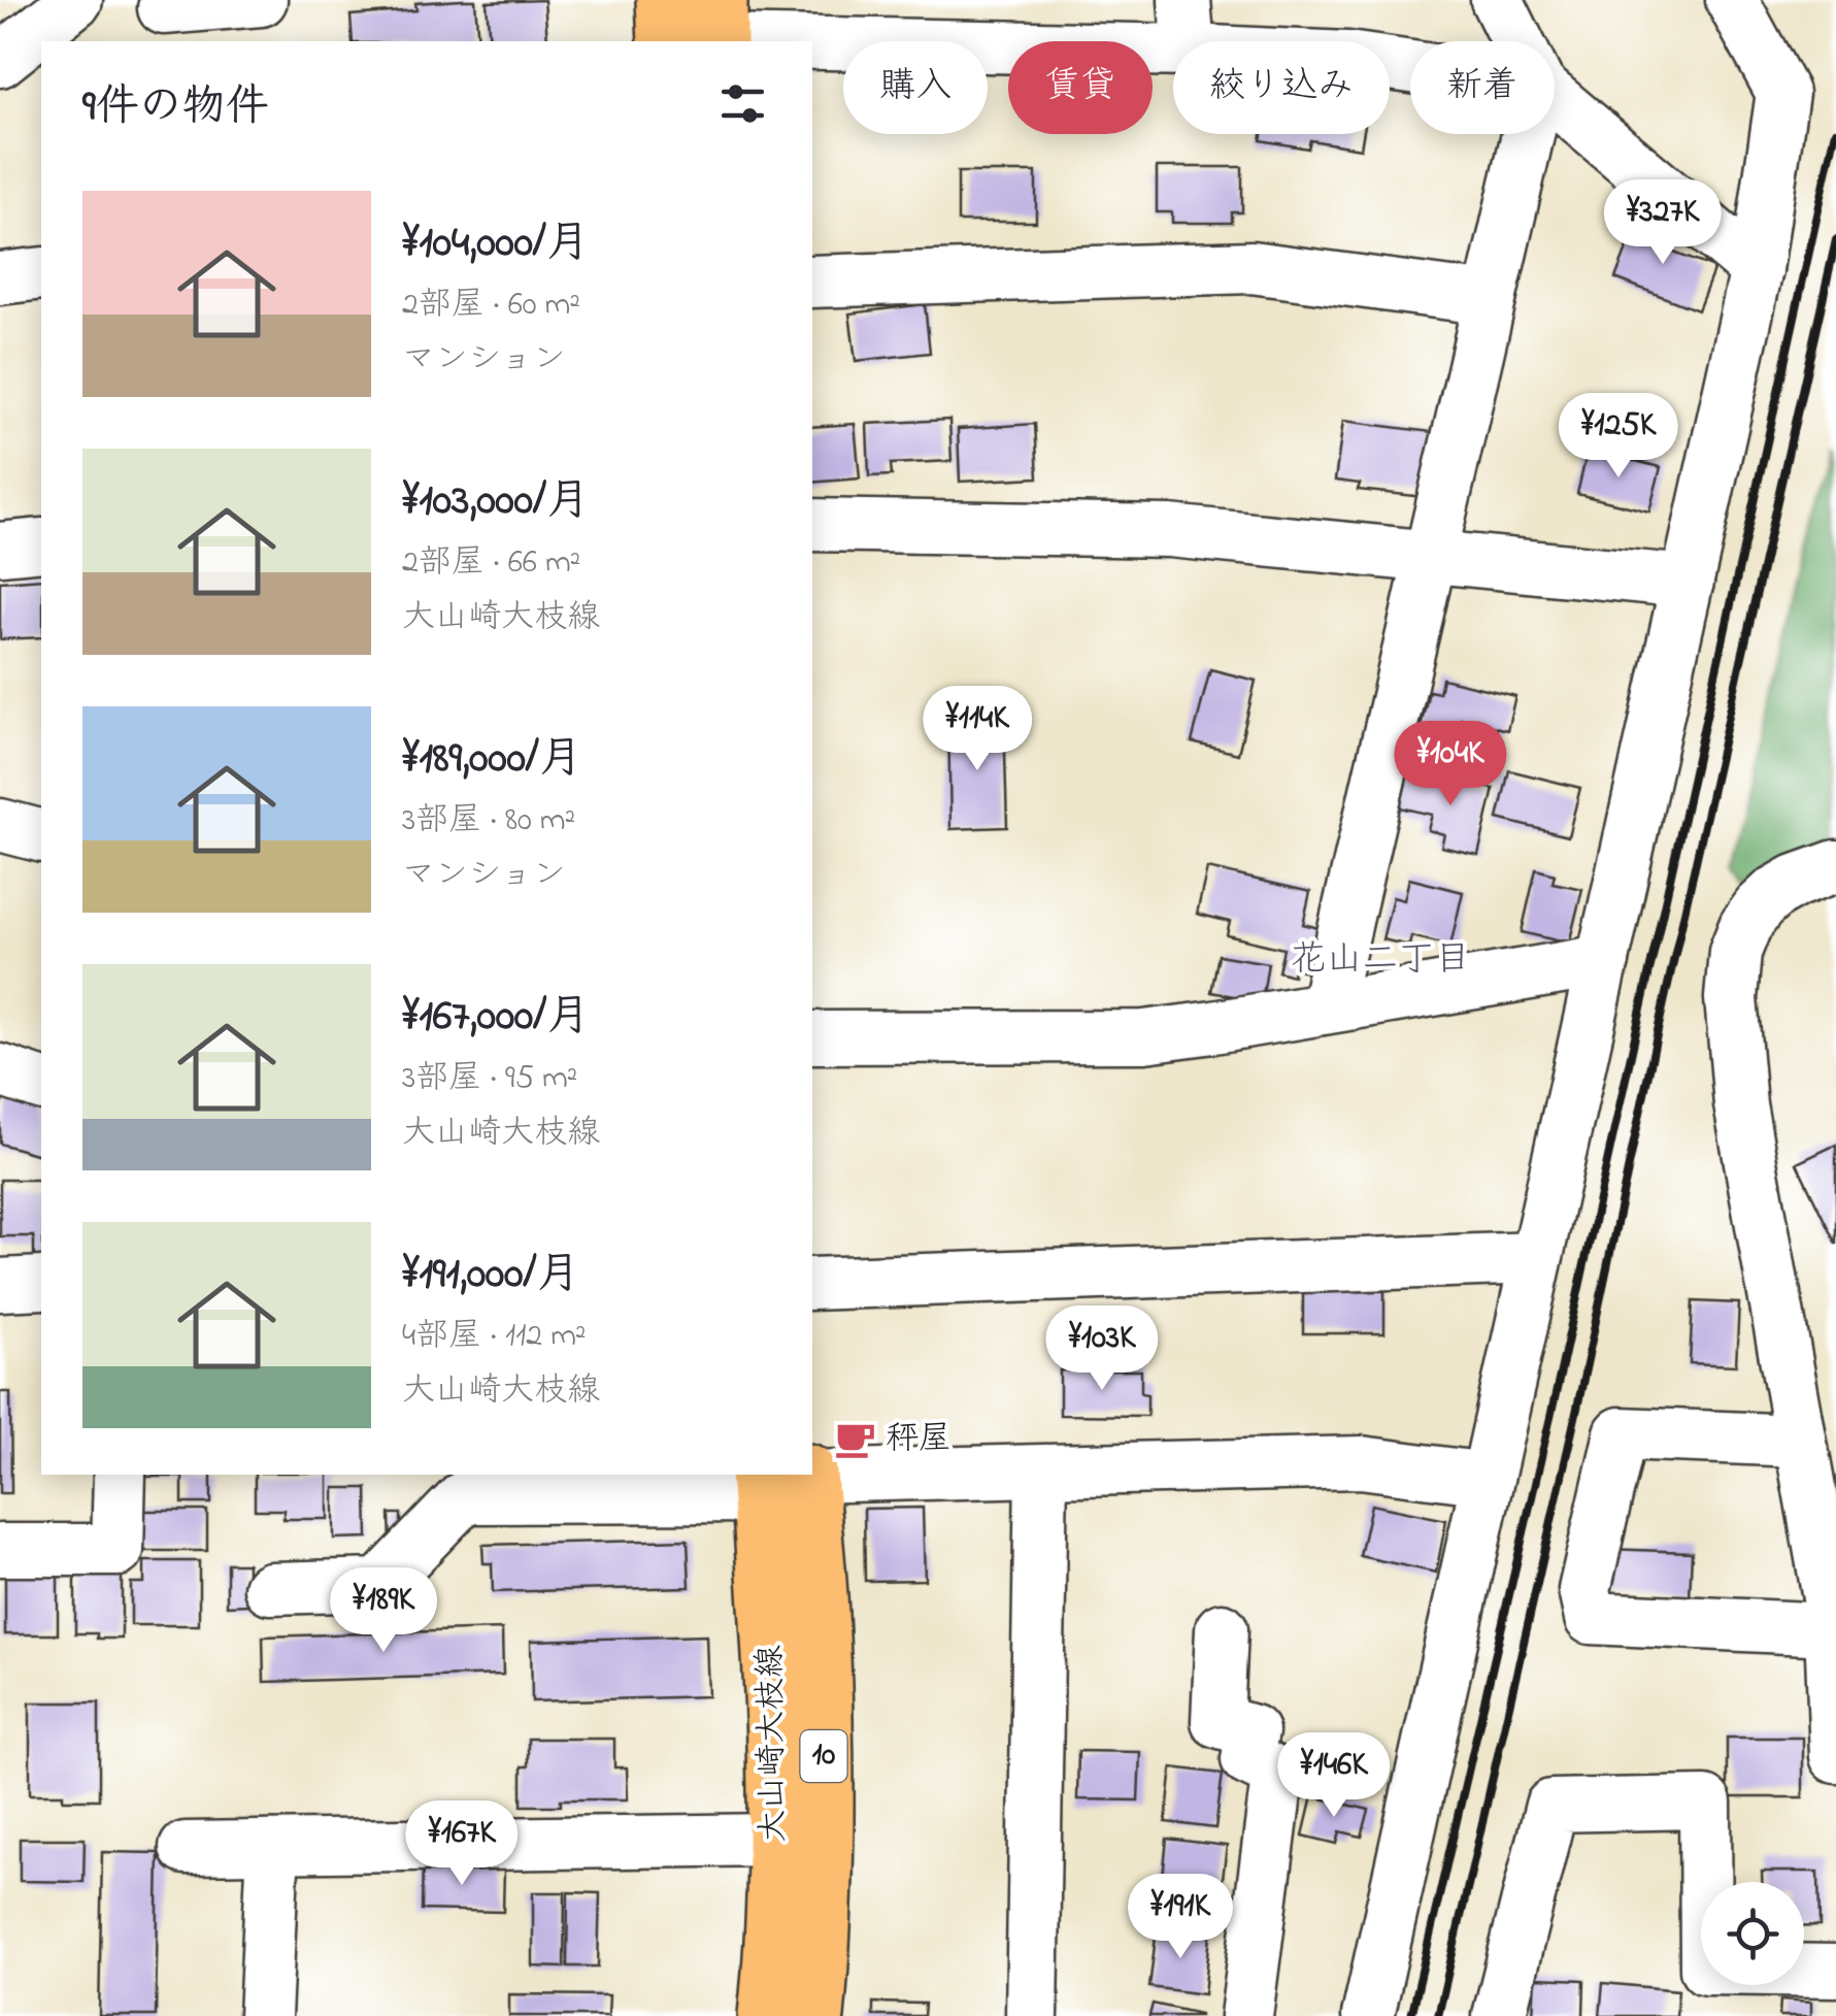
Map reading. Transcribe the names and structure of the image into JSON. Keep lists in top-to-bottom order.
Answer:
{
  "streets": {
    "main road": ["大山崎大枝線", "10"]
  },
  "districts": ["花山二丁目"],
  "places": {
    "cafe": ["秤屋"]
  },
  "page": {
    "chip": [
      "購入",
      "賃貸",
      "絞り込み",
      "新着"
    ],
    "heading": "9件の物件",
    "list": [
      {
        "name": "¥104,000/月",
        "note": "2部屋 · 60 m² · マンション"
      },
      {
        "name": "¥103,000/月",
        "note": "2部屋 · 66 m² · 大山崎大枝線"
      },
      {
        "name": "¥189,000/月",
        "note": "3部屋 · 80 m² · マンション"
      },
      {
        "name": "¥167,000/月",
        "note": "3部屋 · 95 m² · 大山崎大枝線"
      },
      {
        "name": "¥191,000/月",
        "note": "4部屋 · 112 m² · 大山崎大枝線"
      }
    ],
    "price": [
      "¥327K",
      "¥125K",
      "¥114K",
      "¥104K",
      "¥103K",
      "¥189K",
      "¥146K",
      "¥167K",
      "¥191K"
    ]
  }
}
